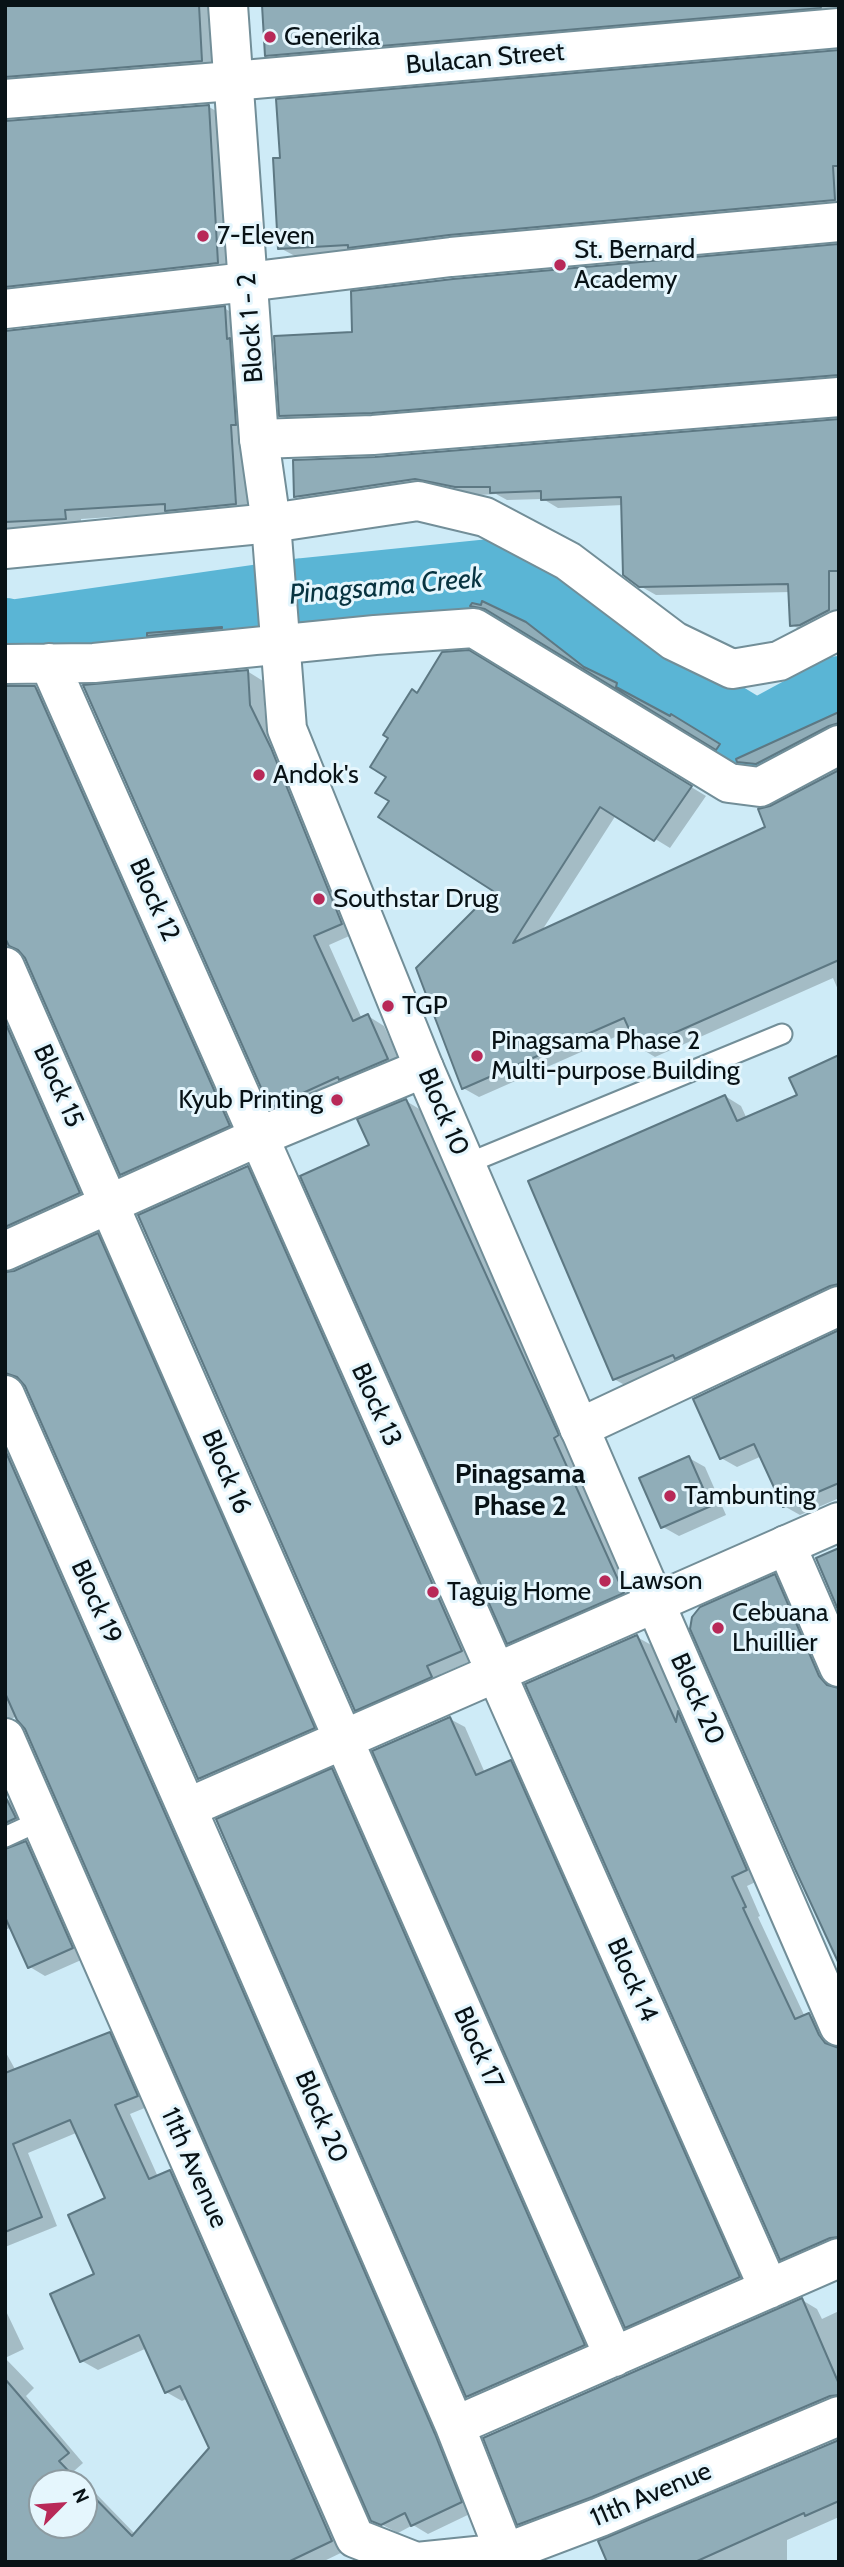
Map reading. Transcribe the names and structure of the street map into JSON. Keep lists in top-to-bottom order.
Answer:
{
  "streets": {
    "street": [
      "Bulacan Street",
      "Block 1 - 2",
      "Block 12",
      "Block 15",
      "Block 10",
      "Block 13",
      "Block 16",
      "Block 19",
      "Block 20",
      "Block 14",
      "Block 17",
      "11th Avenue"
    ]
  },
  "crossings": [
    ["Bulacan Street", "Block 1 - 2"],
    ["Block 1 - 2", "Block 10"],
    ["Block 12", "Block 13"],
    ["Block 15", "Block 16"],
    ["Block 10", "Block 20"],
    ["Block 13", "Block 14"],
    ["Block 16", "Block 17"],
    ["Block 19", "Block 20"],
    ["Block 20", "11th Avenue"]
  ],
  "districts": ["Pinagsama Phase 2"],
  "water": ["Pinagsama Creek"],
  "places": [
    "Generika",
    "7-Eleven",
    "St. Bernard Academy",
    "Andok's",
    "Southstar Drug",
    "TGP",
    "Pinagsama Phase 2 Multi-purpose Building",
    "Kyub Printing",
    "Tambunting",
    "Lawson",
    "Taguig Home",
    "Cebuana Lhuillier"
  ],
  "north": "top right"
}
